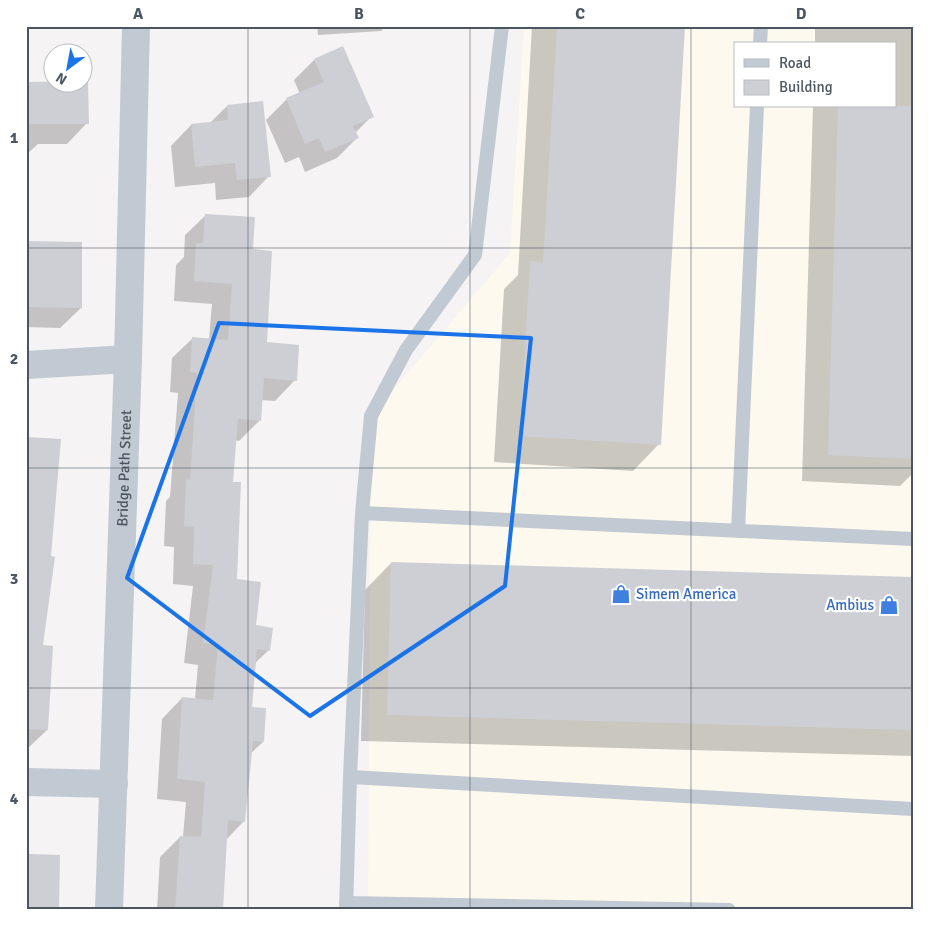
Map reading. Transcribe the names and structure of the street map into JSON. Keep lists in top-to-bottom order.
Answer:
{
  "streets": {
    "street": ["Bridge Path Street"]
  },
  "places": {
    "shop": ["Simem America", "Ambius"]
  },
  "legend": ["Road", "Building"],
  "north": "bottom left",
  "grid": {
    "columns": [
      "A",
      "B",
      "C",
      "D"
    ],
    "rows": [
      "1",
      "2",
      "3",
      "4"
    ]
  }
}
